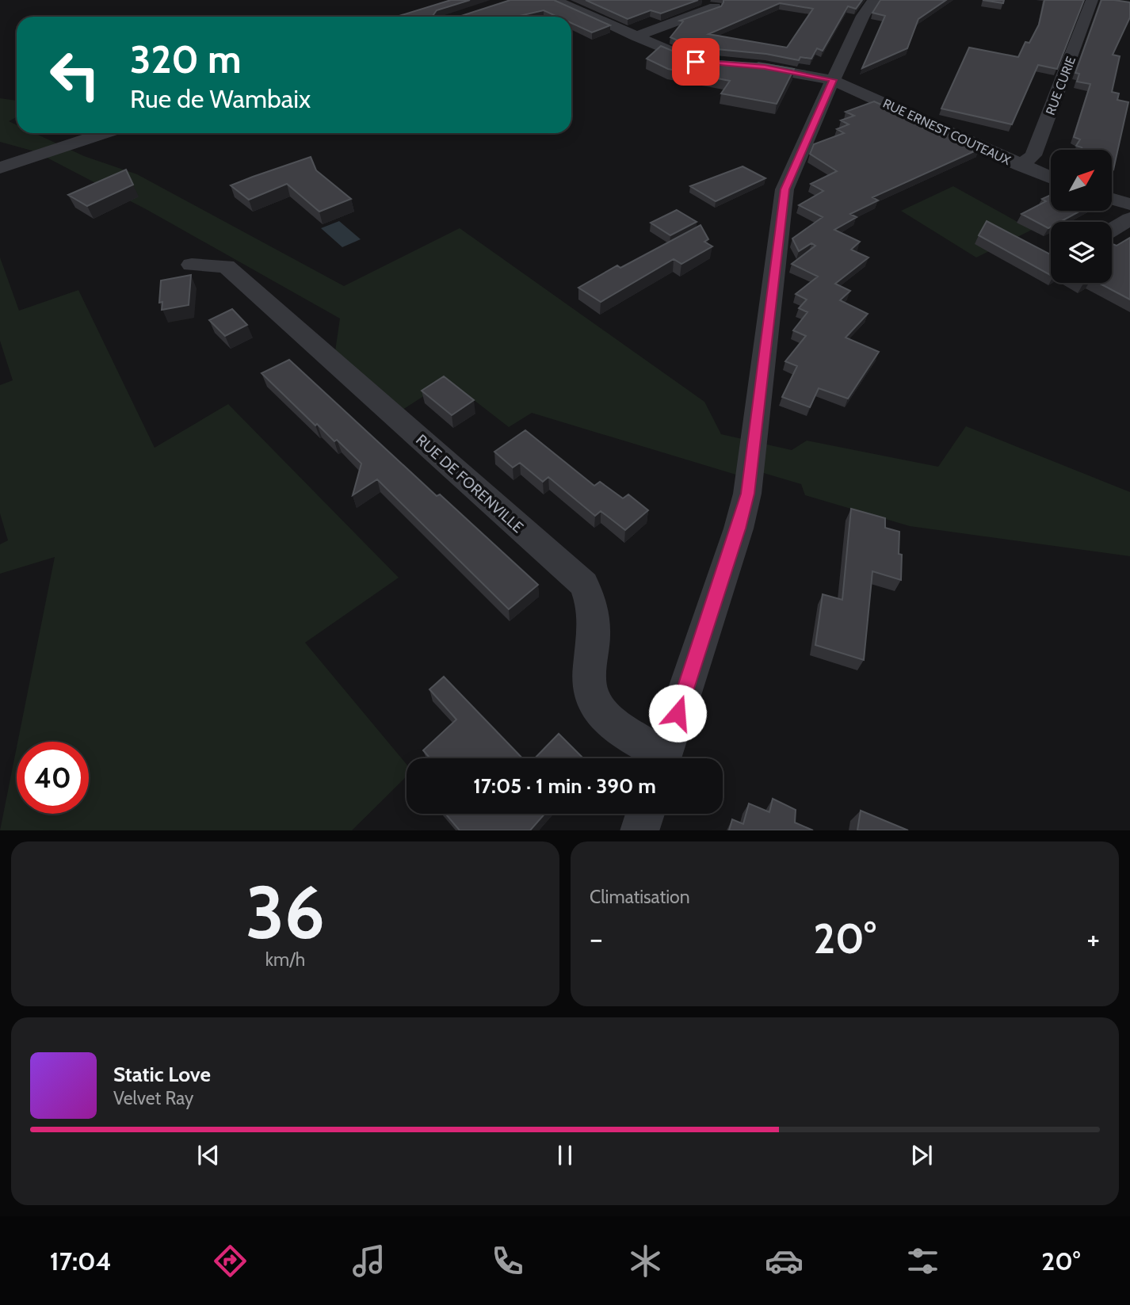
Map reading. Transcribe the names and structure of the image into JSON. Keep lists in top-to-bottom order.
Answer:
{
  "streets": {
    "street": ["RUE CURIE", "RUE ERNEST COUTEAUX", "RUE DE FORENVILLE"]
  },
  "crossings": [
    ["RUE CURIE", "RUE ERNEST COUTEAUX"]
  ],
  "north": "top right",
  "page": {
    "turn": ["320 m", "Rue de Wambaix"],
    "limit": "40",
    "trip": "17:05 · 1 min · 390 m",
    "tile": [
      ["36", "km/h"],
      "Climatisation"
    ],
    "heat": ["−", "20°", "+"],
    "song": ["Static Love", "Velvet Ray"],
    "tabs": ["17:04", "20°"]
  }
}
